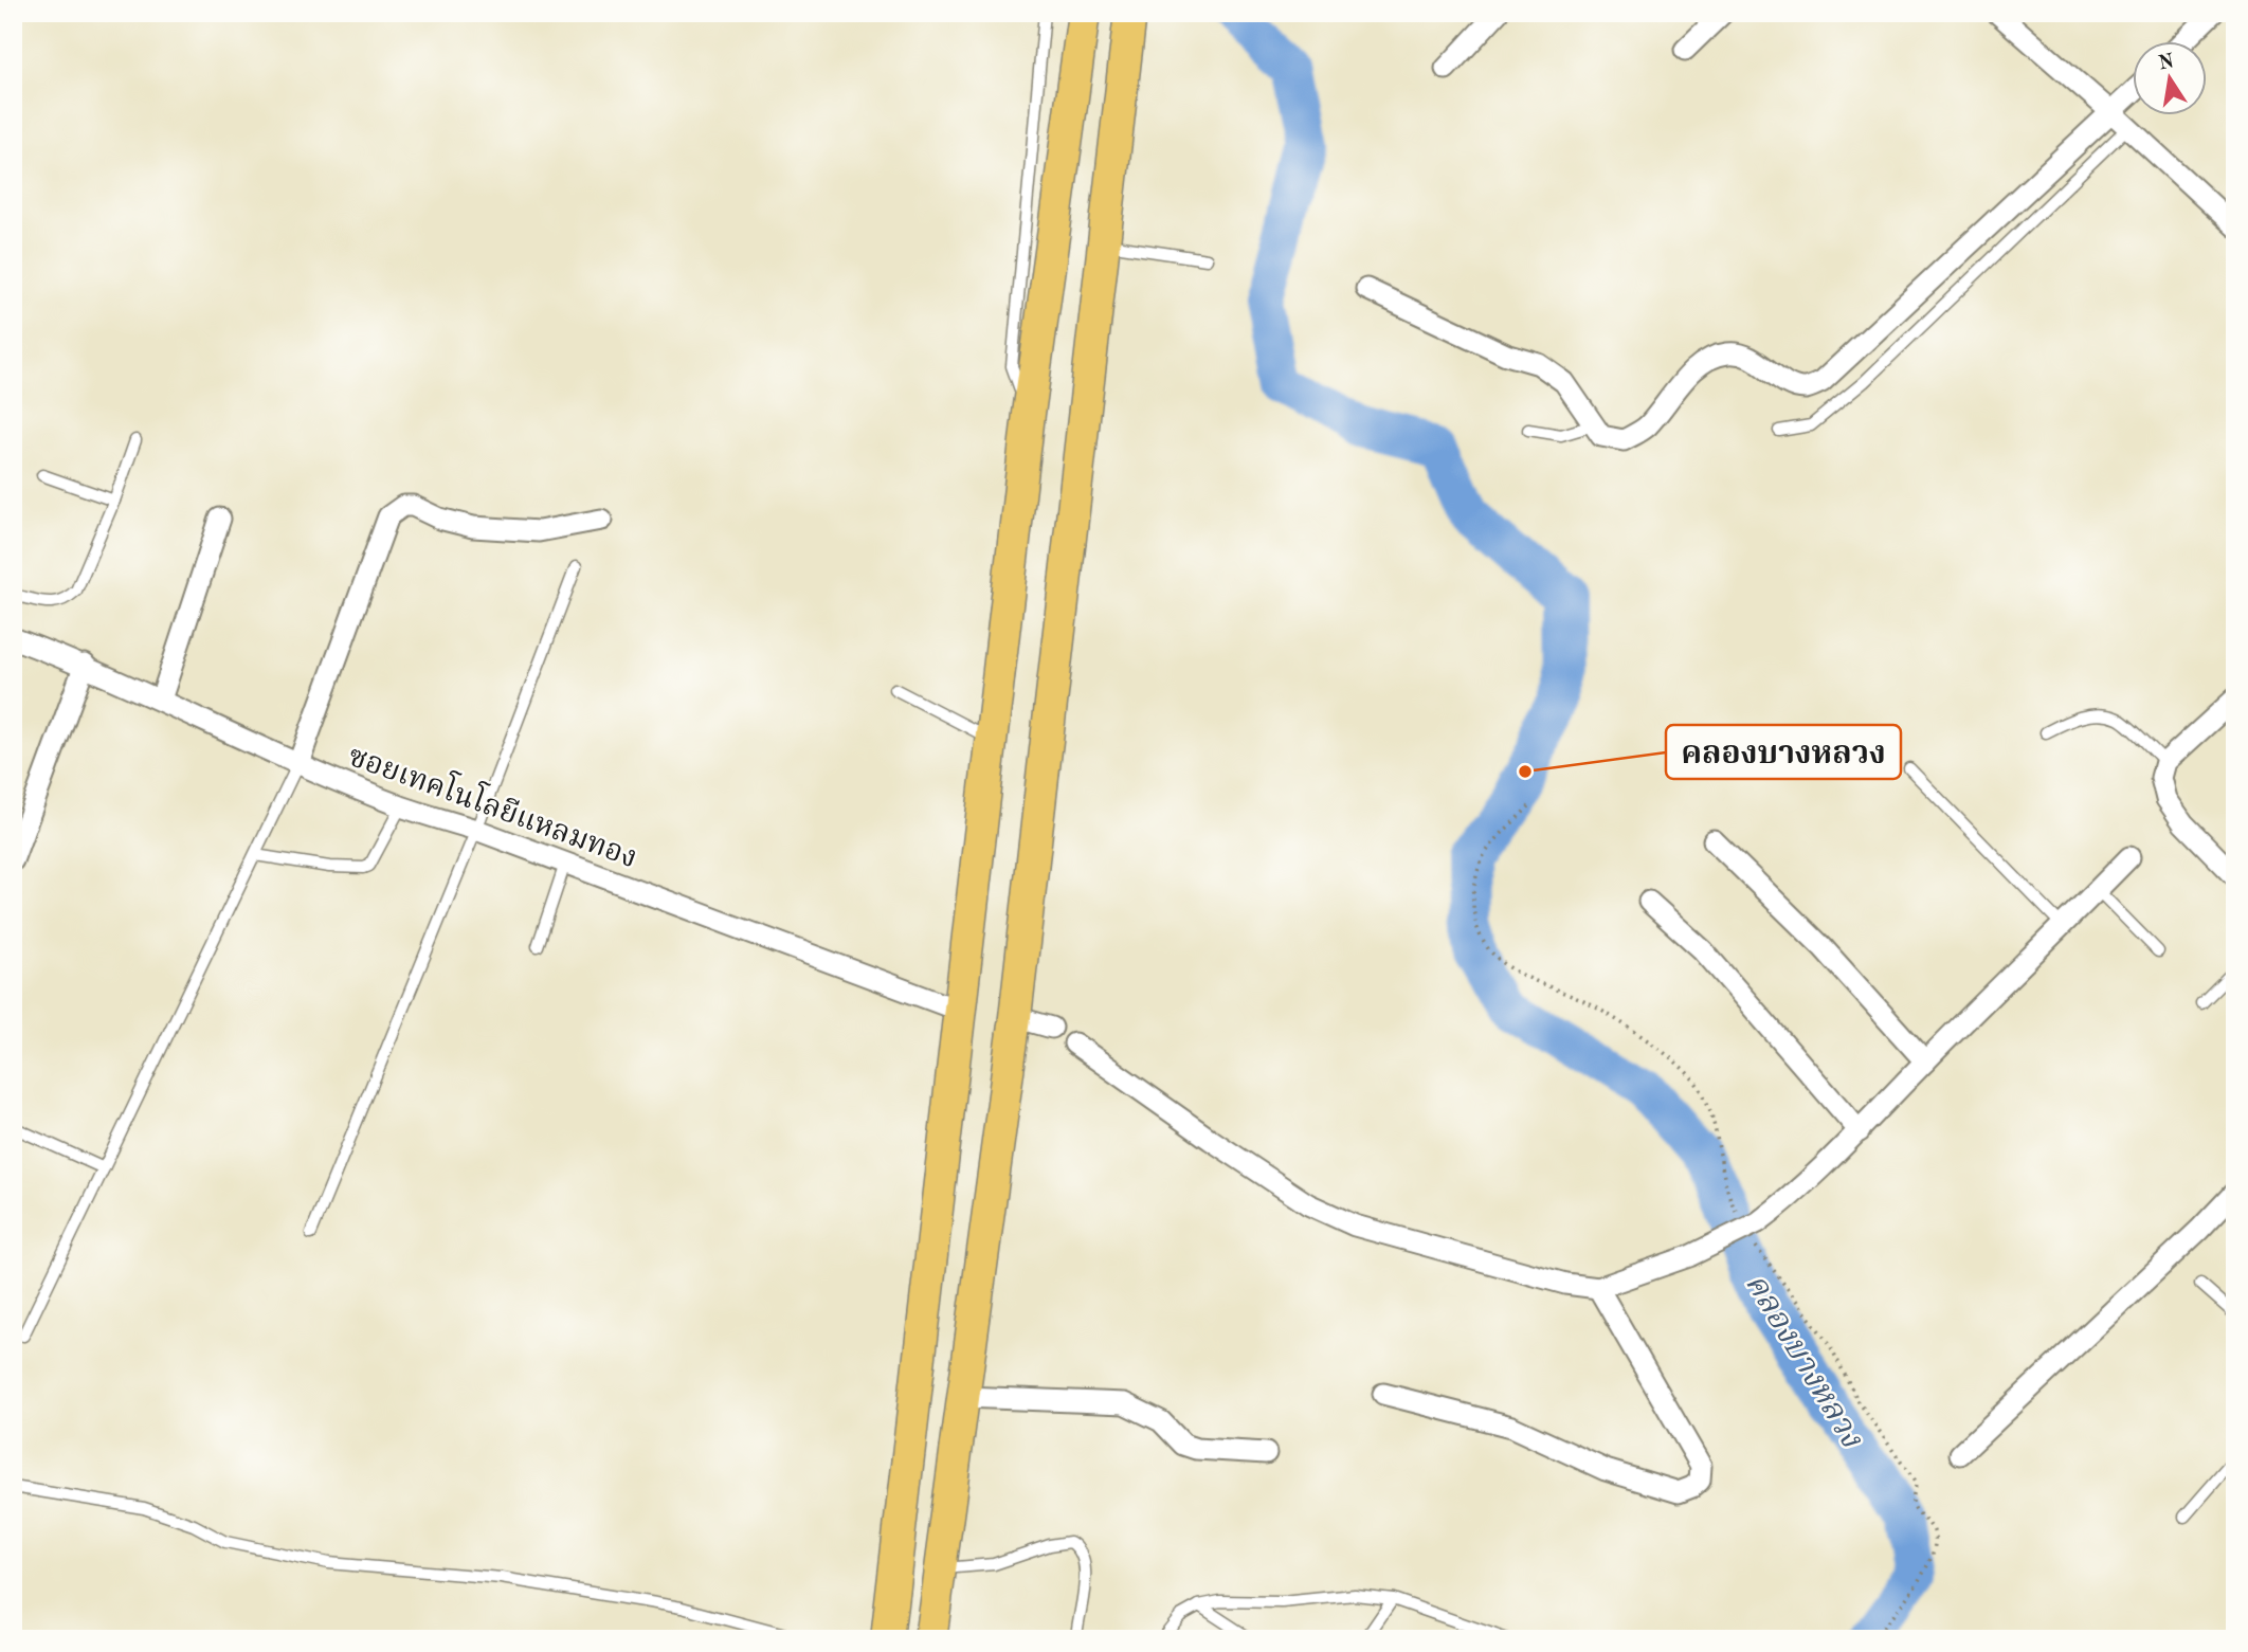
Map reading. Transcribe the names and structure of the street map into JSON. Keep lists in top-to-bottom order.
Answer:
{
  "streets": {
    "street": ["ซอยเทคโนโลยีแหลมทอง"]
  },
  "water": ["คลองบางหลวง"],
  "places": ["คลองบางหลวง"],
  "north": "top"
}
